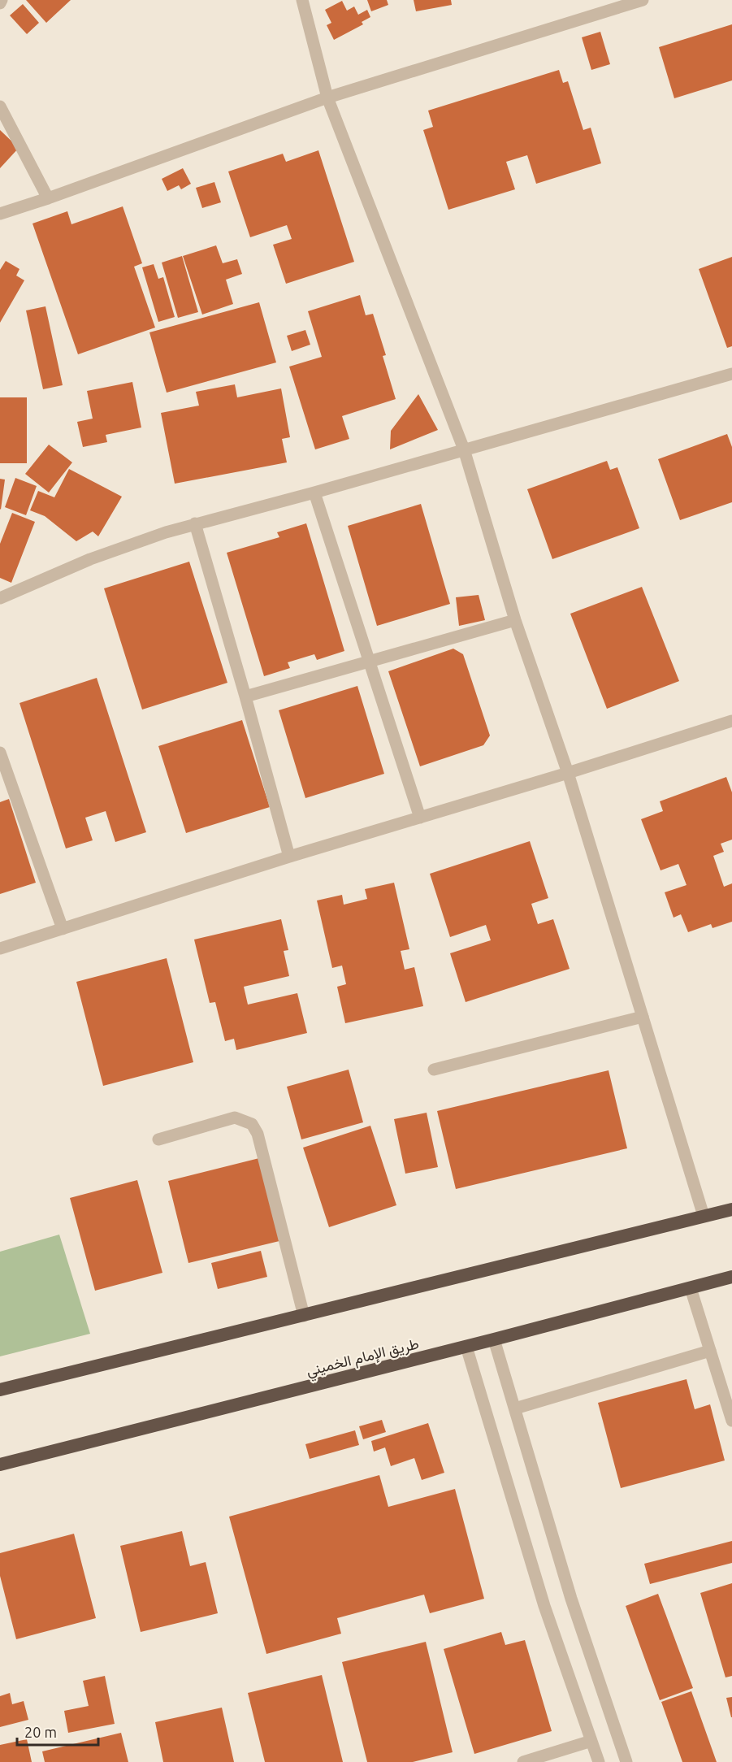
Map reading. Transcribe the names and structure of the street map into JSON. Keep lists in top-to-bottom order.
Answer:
{
  "streets": {
    "highway": ["طريق الإمام الخميني"]
  },
  "scale_bar": "20 m"
}
